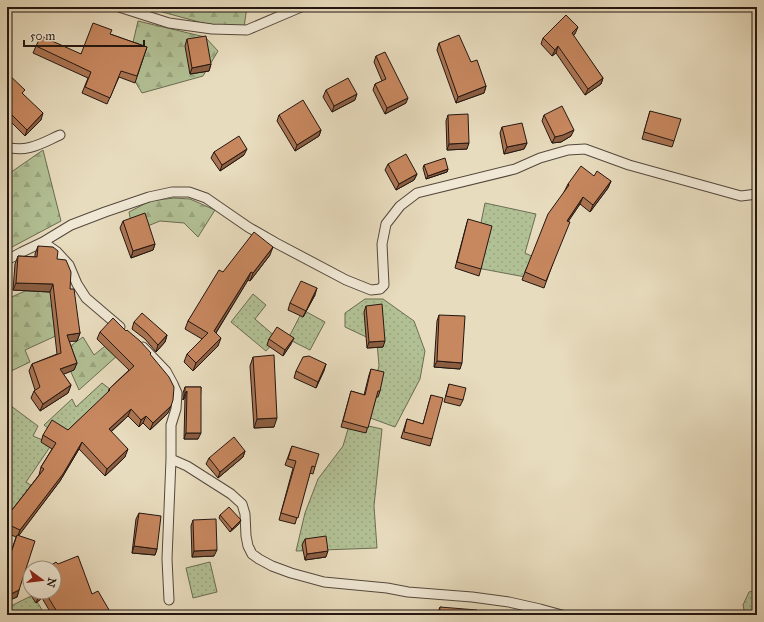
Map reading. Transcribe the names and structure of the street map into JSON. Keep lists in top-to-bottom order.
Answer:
{
  "scale_bar": "50 m",
  "north": "right"
}
